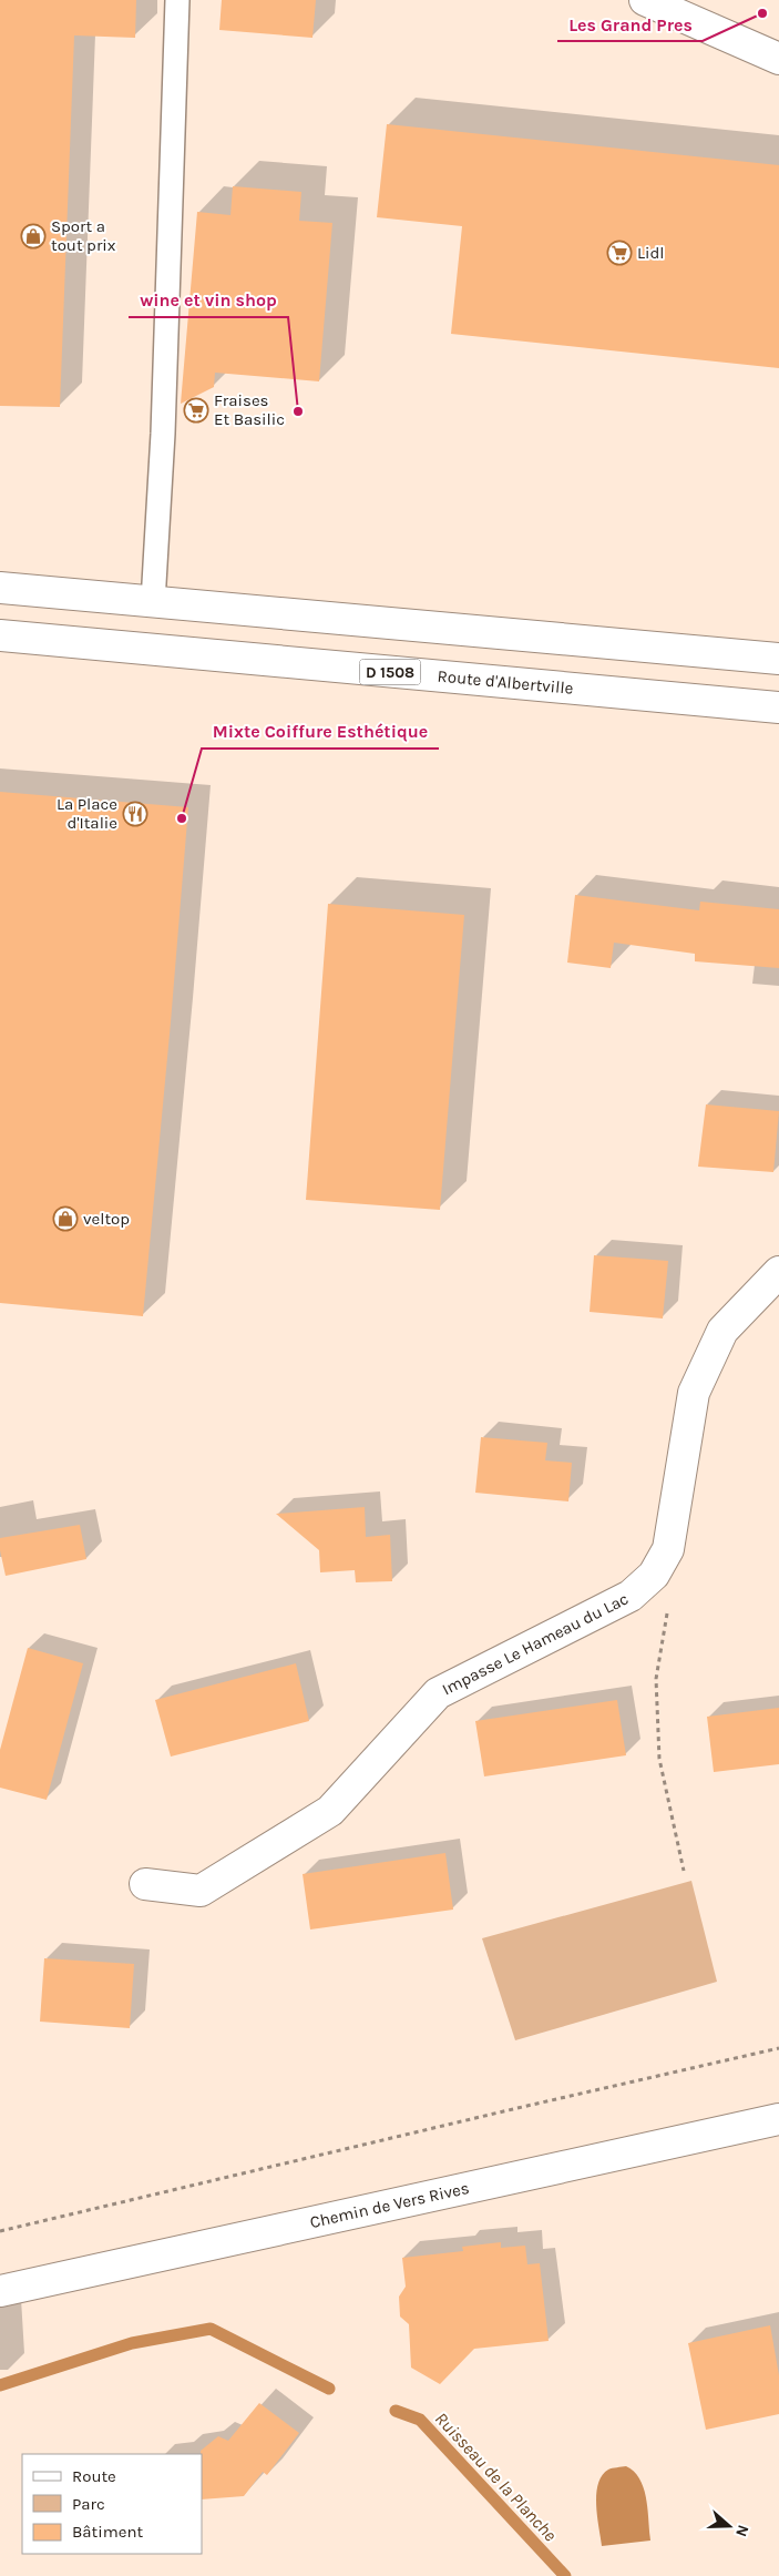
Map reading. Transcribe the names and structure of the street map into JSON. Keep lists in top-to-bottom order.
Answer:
{
  "streets": {
    "street": [
      "D 1508",
      "Route d'Albertville",
      "Impasse Le Hameau du Lac",
      "Chemin de Vers Rives"
    ]
  },
  "water": ["Ruisseau de la Planche"],
  "places": {
    "other": ["Les Grand Pres", "wine et vin shop", "Mixte Coiffure Esthétique"],
    "shop": ["Sport a tout prix", "veltop"],
    "supermarket": ["Lidl", "Fraises Et Basilic"],
    "restaurant": ["La Place d'Italie"]
  },
  "legend": ["Route", "Parc", "Bâtiment"],
  "north": "right"
}
